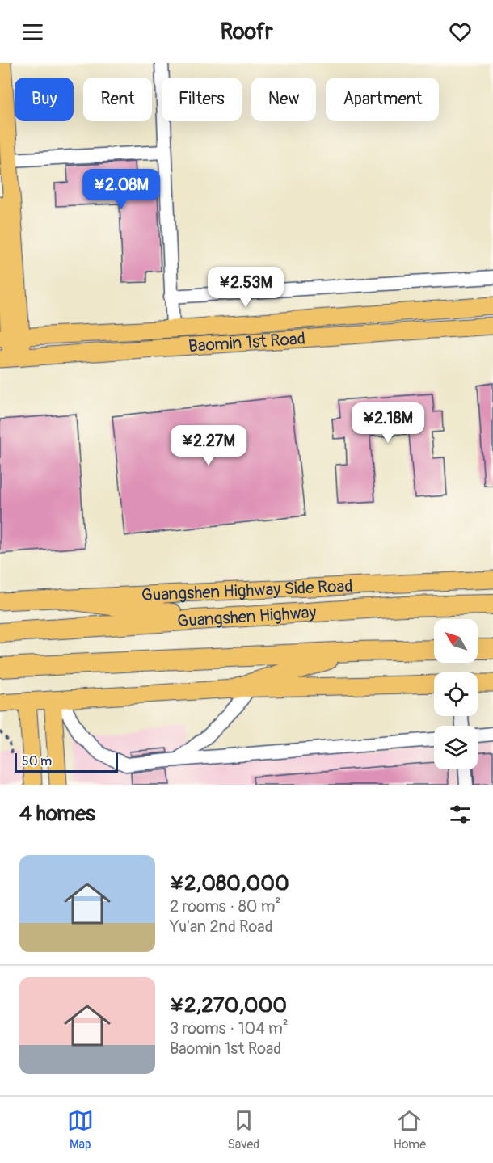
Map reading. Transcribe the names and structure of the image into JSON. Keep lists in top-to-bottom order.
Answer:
{
  "streets": {
    "highway": ["Guangshen Highway"],
    "main road": ["Baomin 1st Road", "Guangshen Highway Side Road"]
  },
  "scale_bar": "50 m",
  "north": "top left",
  "page": {
    "header": "Roofr",
    "chip": [
      "Buy",
      "Rent",
      "Filters",
      "New",
      "Apartment"
    ],
    "price": [
      "¥2.08M",
      "¥2.53M",
      "¥2.18M",
      "¥2.27M"
    ],
    "scale": "50 m",
    "heading": "4 homes",
    "list": [
      {
        "name": "¥2,080,000",
        "note": "2 rooms · 80 m² · Yu'an 2nd Road"
      },
      {
        "name": "¥2,270,000",
        "note": "3 rooms · 104 m² · Baomin 1st Road"
      }
    ],
    "tabs": ["Map", "Saved", "Home"]
  }
}
